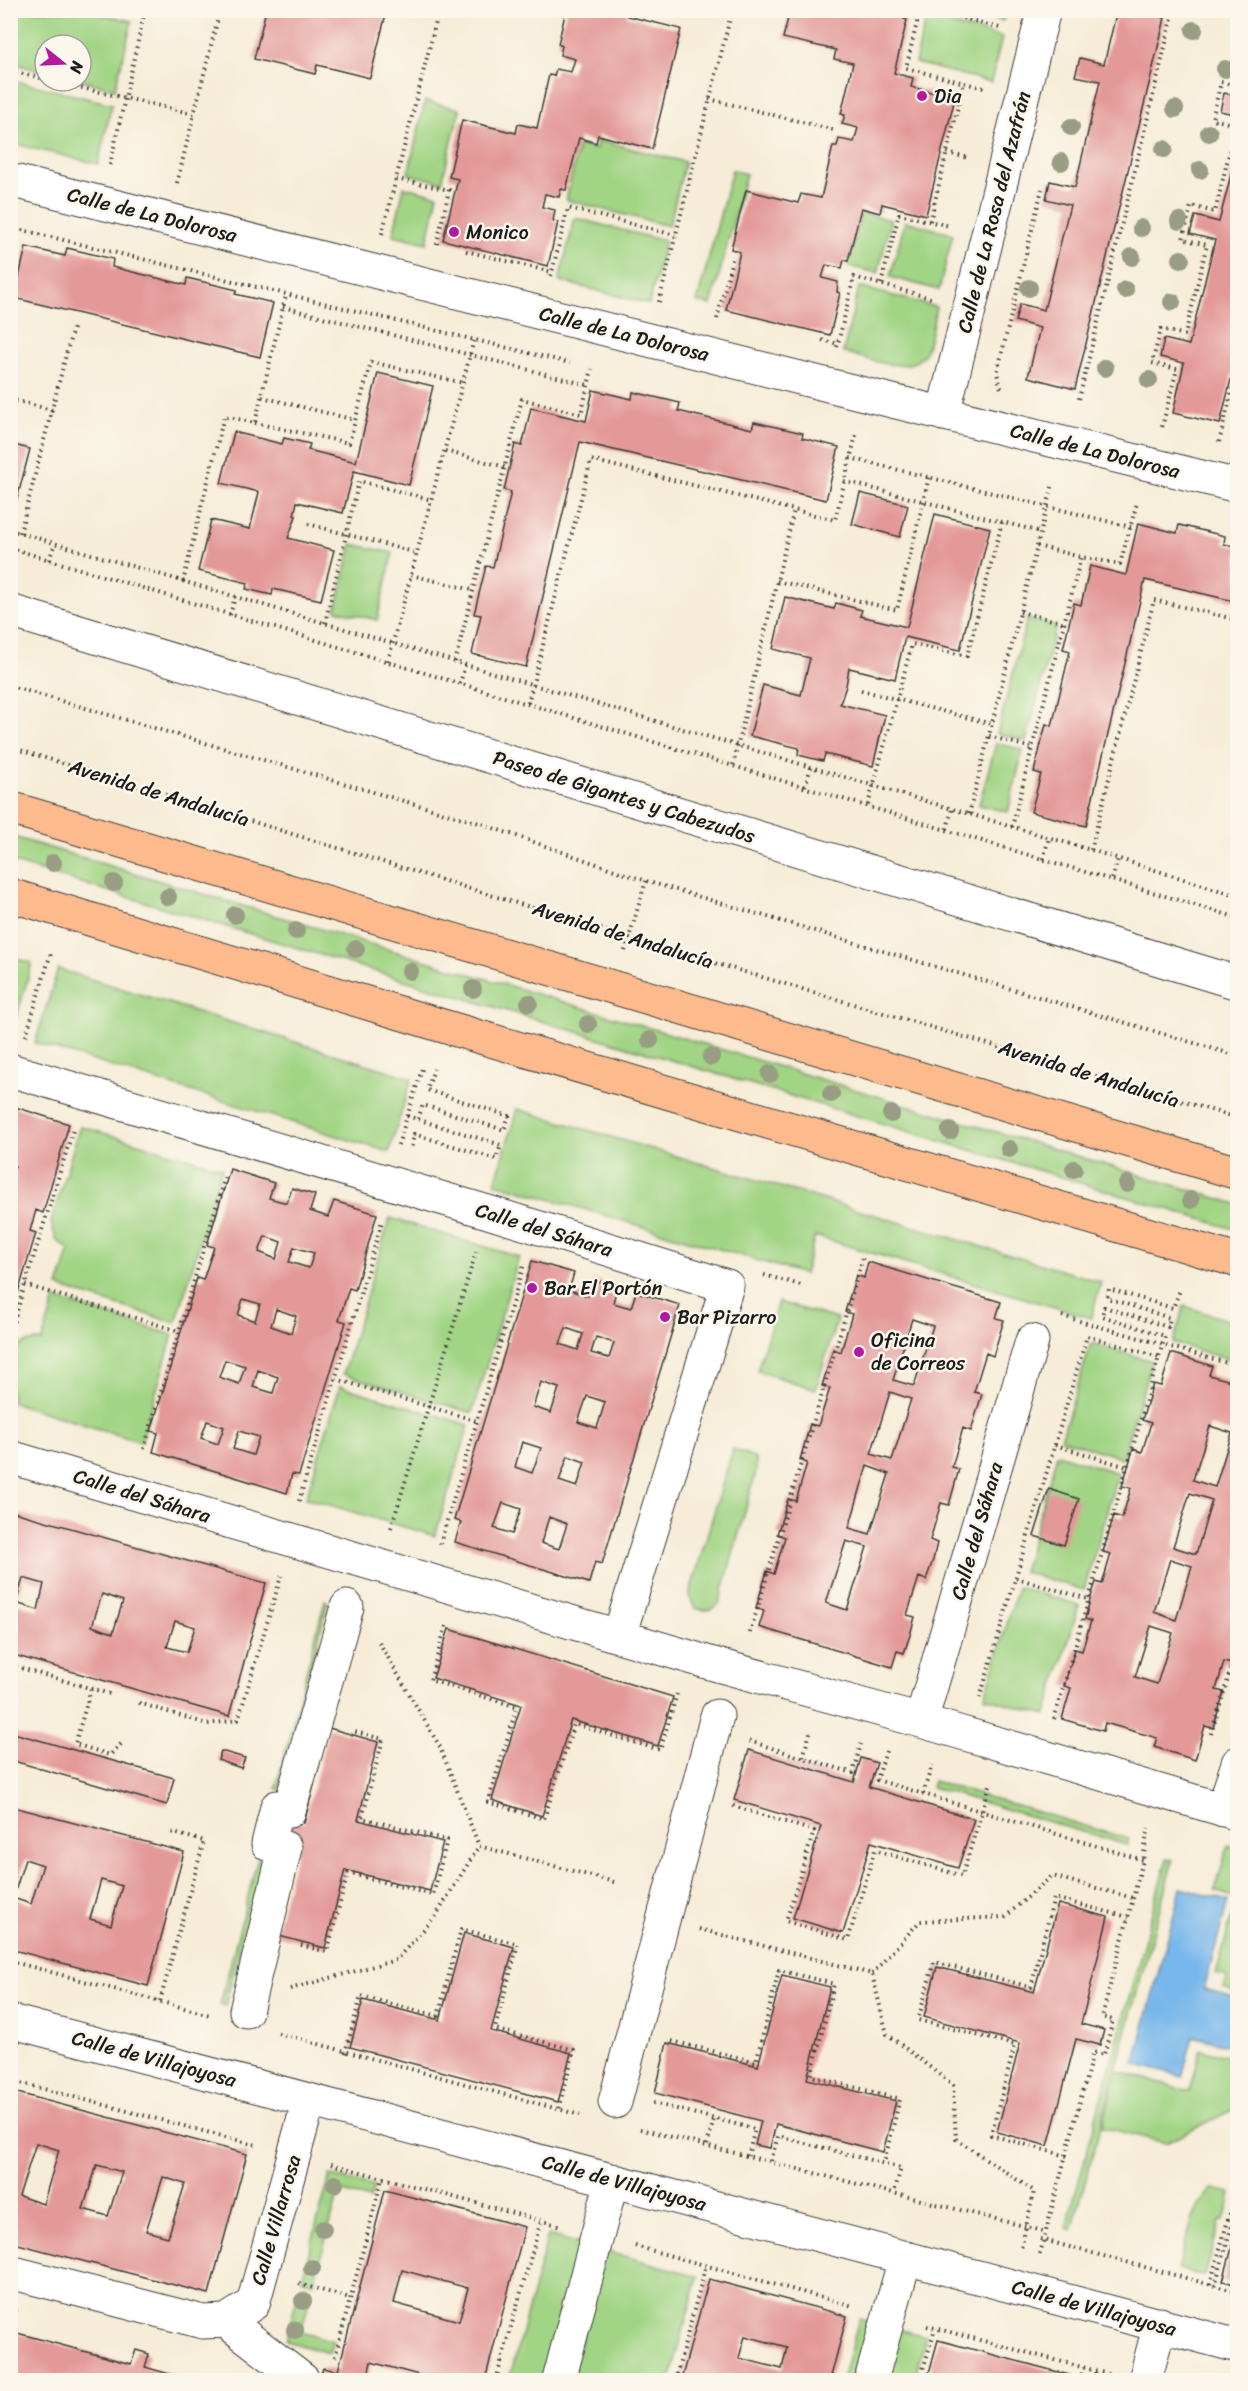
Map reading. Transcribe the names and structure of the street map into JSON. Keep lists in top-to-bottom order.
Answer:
{
  "streets": {
    "street": [
      "Calle de La Rosa del Azafrán",
      "Calle de La Dolorosa",
      "Paseo de Gigantes y Cabezudos",
      "Calle del Sáhara",
      "Calle de Villajoyosa",
      "Calle Villarrosa"
    ],
    "path": ["Avenida de Andalucía"]
  },
  "crossings": [
    ["Calle de La Rosa del Azafrán", "Calle de La Dolorosa"],
    ["Calle de Villajoyosa", "Calle Villarrosa"]
  ],
  "places": [
    "Dia",
    "Monico",
    "Bar El Portón",
    "Bar Pizarro",
    "Oficina de Correos"
  ],
  "north": "right"
}
